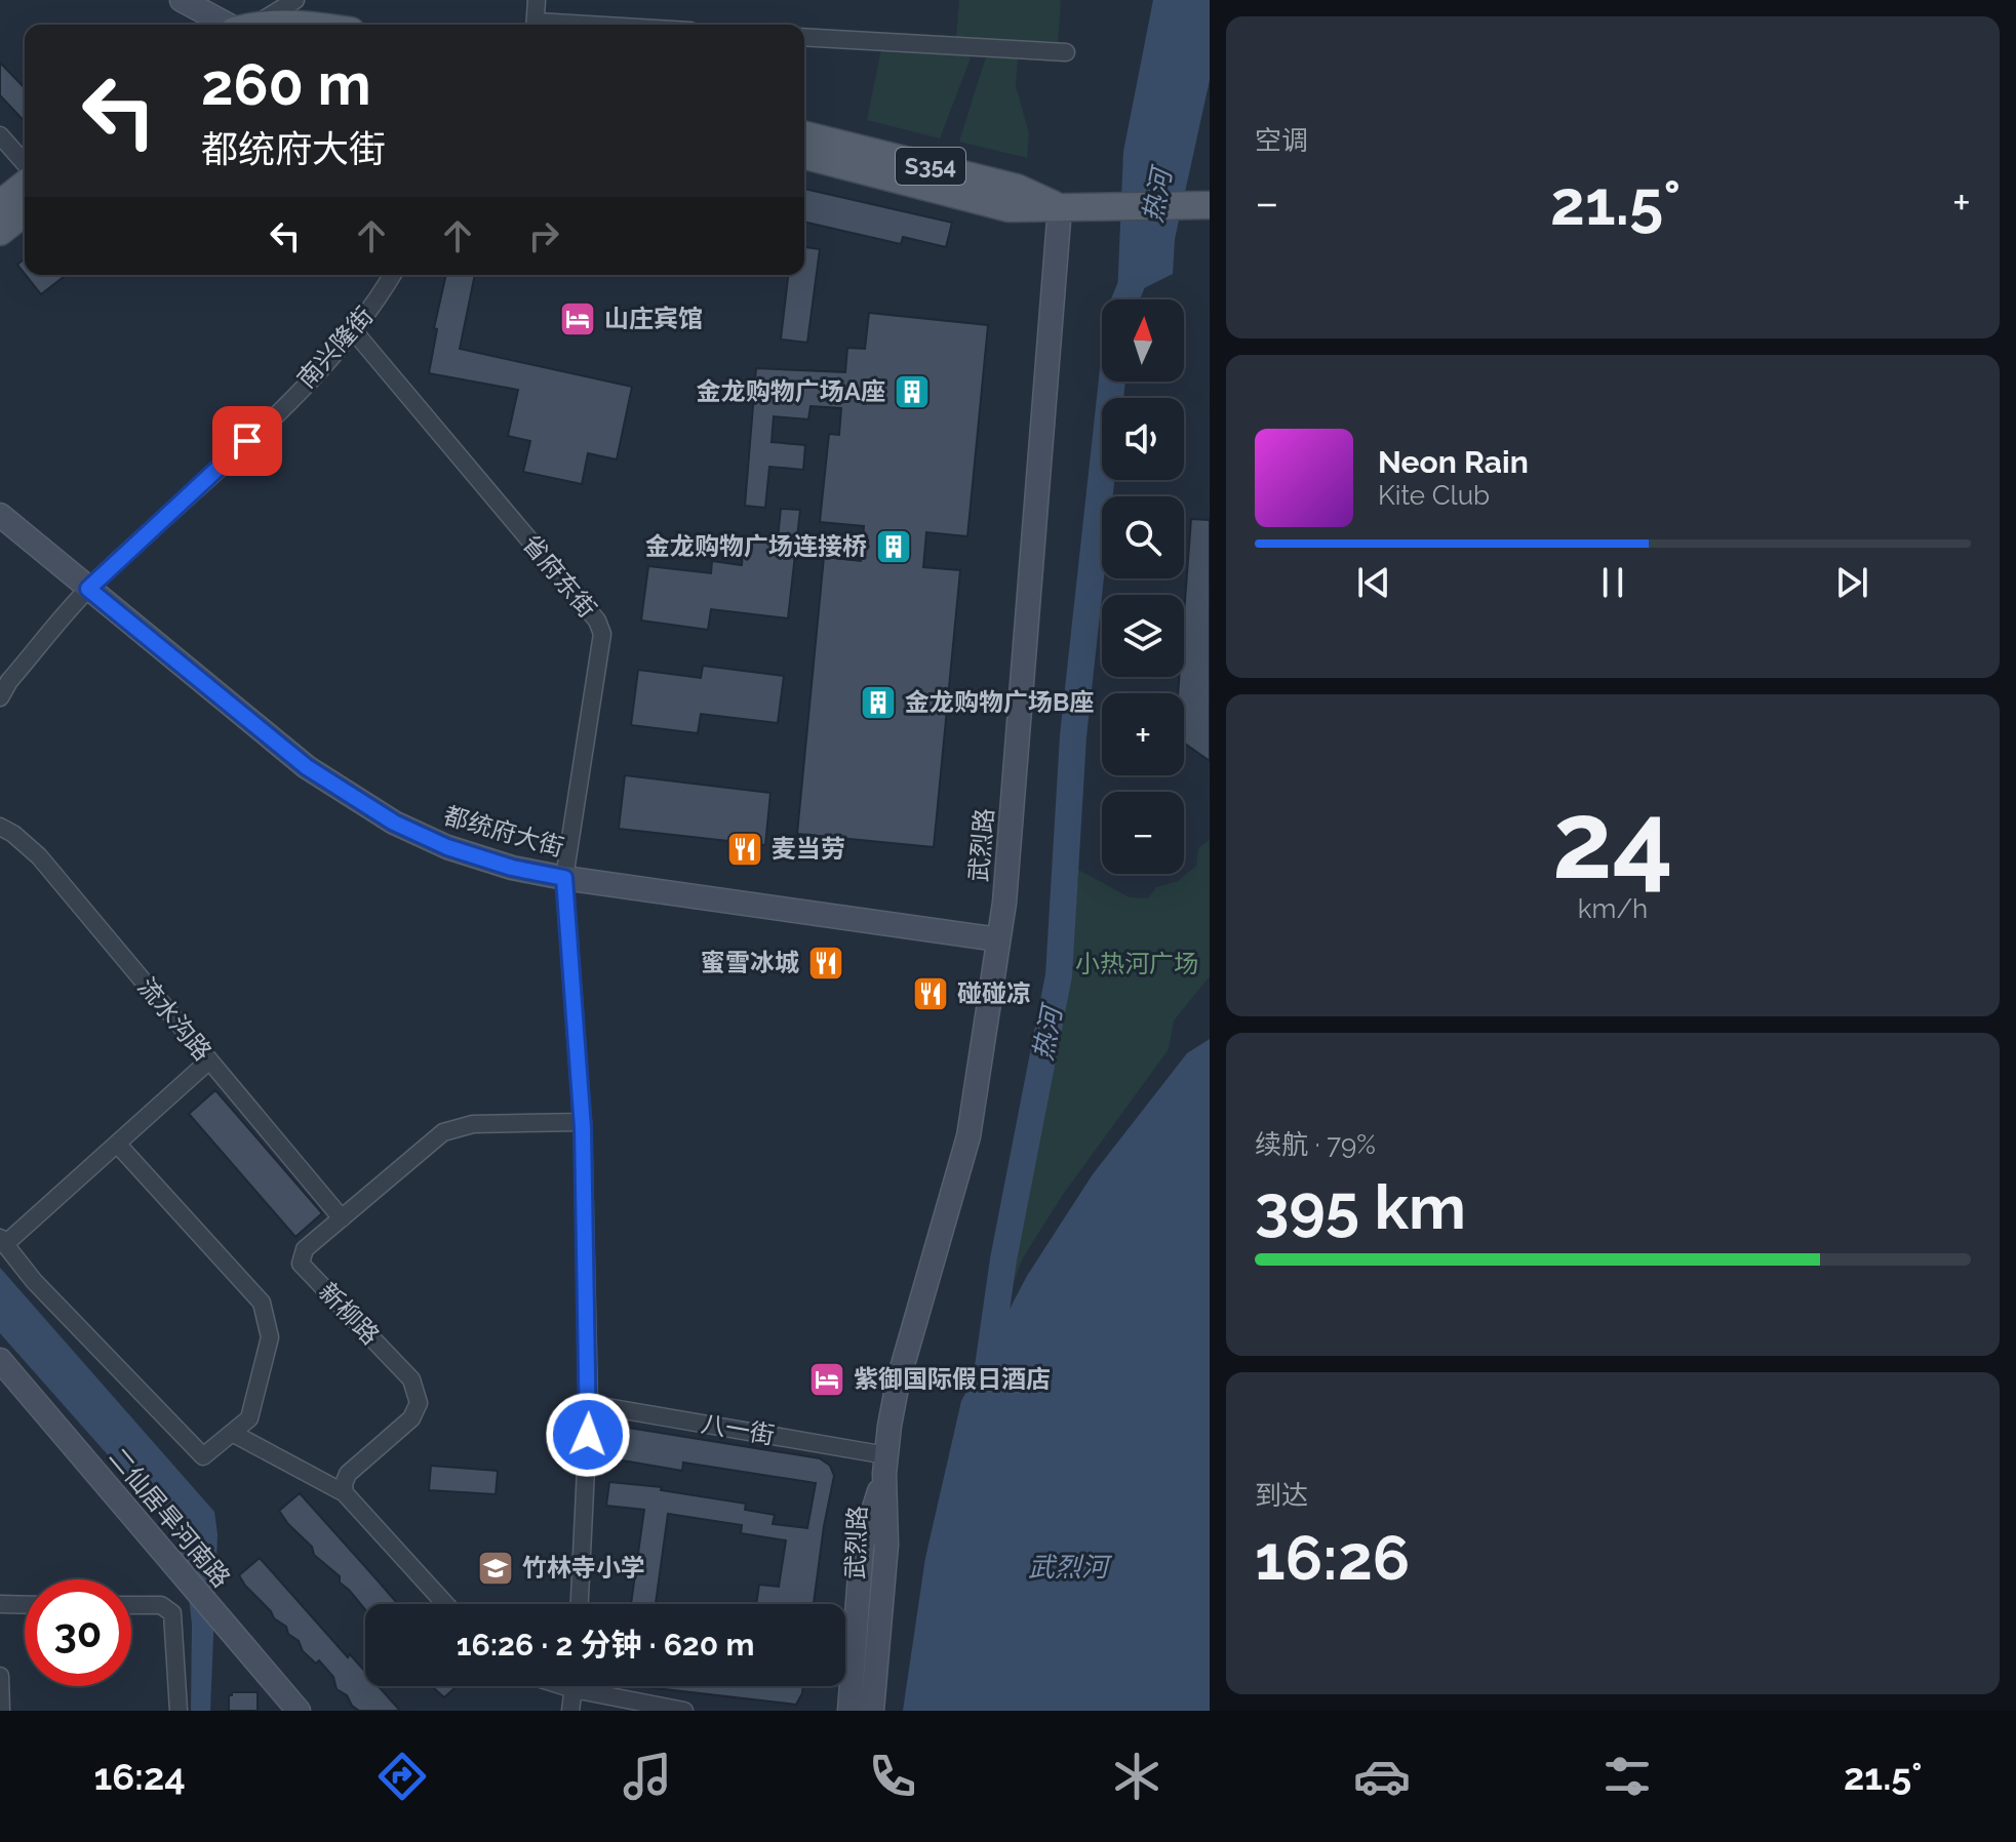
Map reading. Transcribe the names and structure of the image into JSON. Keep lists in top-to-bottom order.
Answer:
{
  "streets": {
    "main road": [
      "S354",
      "都统府大街",
      "武烈路",
      "二仙居旱河南路"
    ],
    "street": [
      "南兴隆街",
      "省府东街",
      "流水沟路",
      "新柳路",
      "八一街"
    ]
  },
  "crossings": [
    ["S354", "武烈路"],
    ["南兴隆街", "省府东街"],
    ["南兴隆街", "都统府大街"],
    ["省府东街", "都统府大街"],
    ["省府东街", "新柳路"],
    ["省府东街", "八一街"],
    ["都统府大街", "武烈路"],
    ["武烈路", "八一街"],
    ["流水沟路", "新柳路"]
  ],
  "water": ["热河", "武烈河"],
  "parks": ["小热河广场"],
  "places": {
    "hotel": ["山庄宾馆", "紫御国际假日酒店"],
    "building": ["金龙购物广场A座", "金龙购物广场连接桥", "金龙购物广场B座"],
    "restaurant": ["麦当劳", "蜜雪冰城", "碰碰凉"],
    "school or university": ["竹林寺小学"]
  },
  "north": "top",
  "page": {
    "tile": [
      "空调",
      ["24", "km/h"],
      ["续航 · 79%", "395 km"],
      ["到达", "16:26"]
    ],
    "turn": ["260 m", "都统府大街"],
    "heat": ["−", "21.5°", "+"],
    "map_buttons": ["+", "−"],
    "song": ["Neon Rain", "Kite Club"],
    "limit": "30",
    "trip": "16:26 · 2 分钟 · 620 m",
    "tabs": ["16:24", "21.5°"]
  }
}
